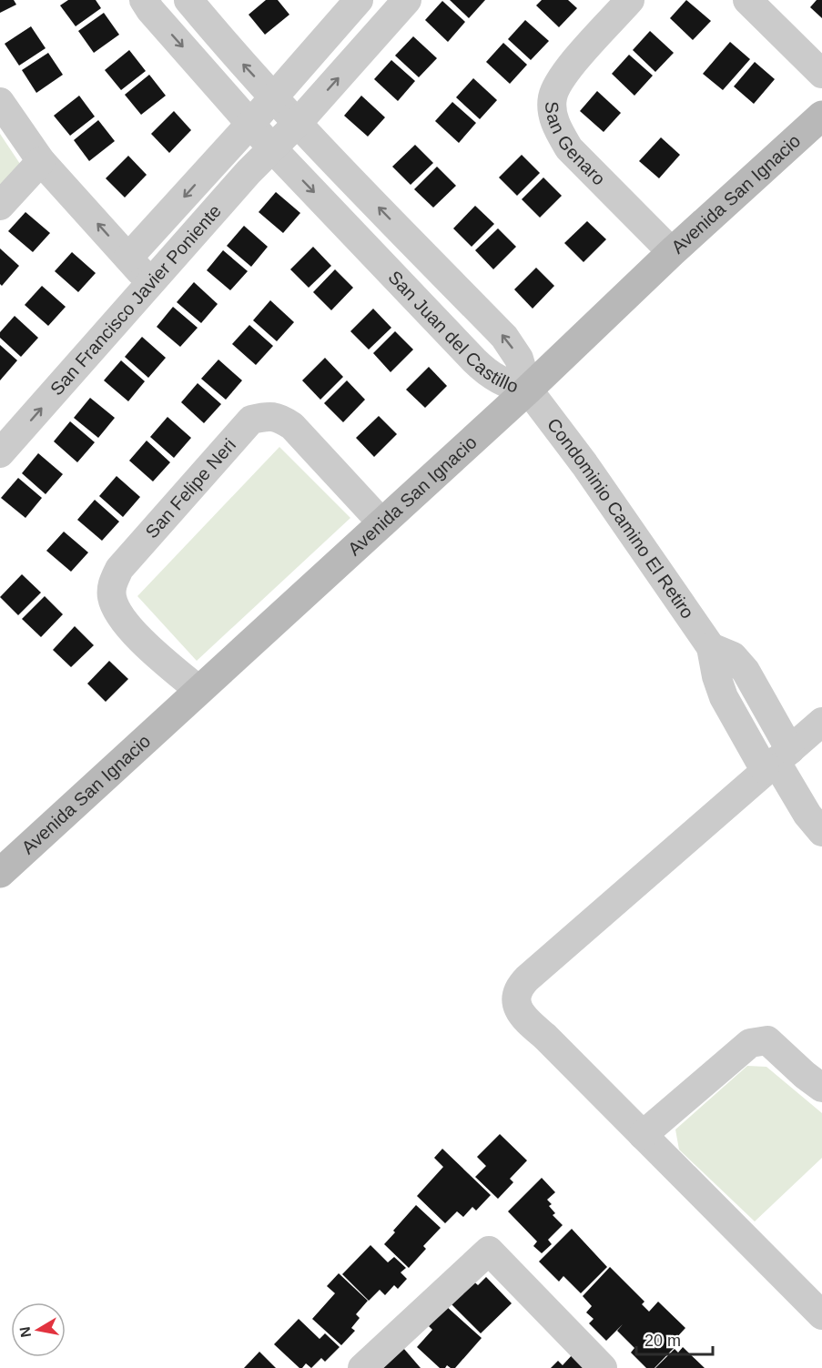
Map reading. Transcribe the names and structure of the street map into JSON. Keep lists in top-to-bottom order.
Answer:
{
  "streets": {
    "main road": ["Avenida San Ignacio"],
    "street": [
      "San Genaro",
      "San Francisco Javier Poniente",
      "San Juan del Castillo",
      "San Felipe Neri",
      "Condominio Camino El Retiro"
    ]
  },
  "crossings": [
    ["San Genaro", "Avenida San Ignacio"],
    ["Avenida San Ignacio", "San Juan del Castillo"],
    ["Avenida San Ignacio", "San Felipe Neri"],
    ["Avenida San Ignacio", "Condominio Camino El Retiro"],
    ["San Francisco Javier Poniente", "San Juan del Castillo"],
    ["San Juan del Castillo", "Condominio Camino El Retiro"]
  ],
  "scale_bar": "20 m",
  "north": "left"
}
